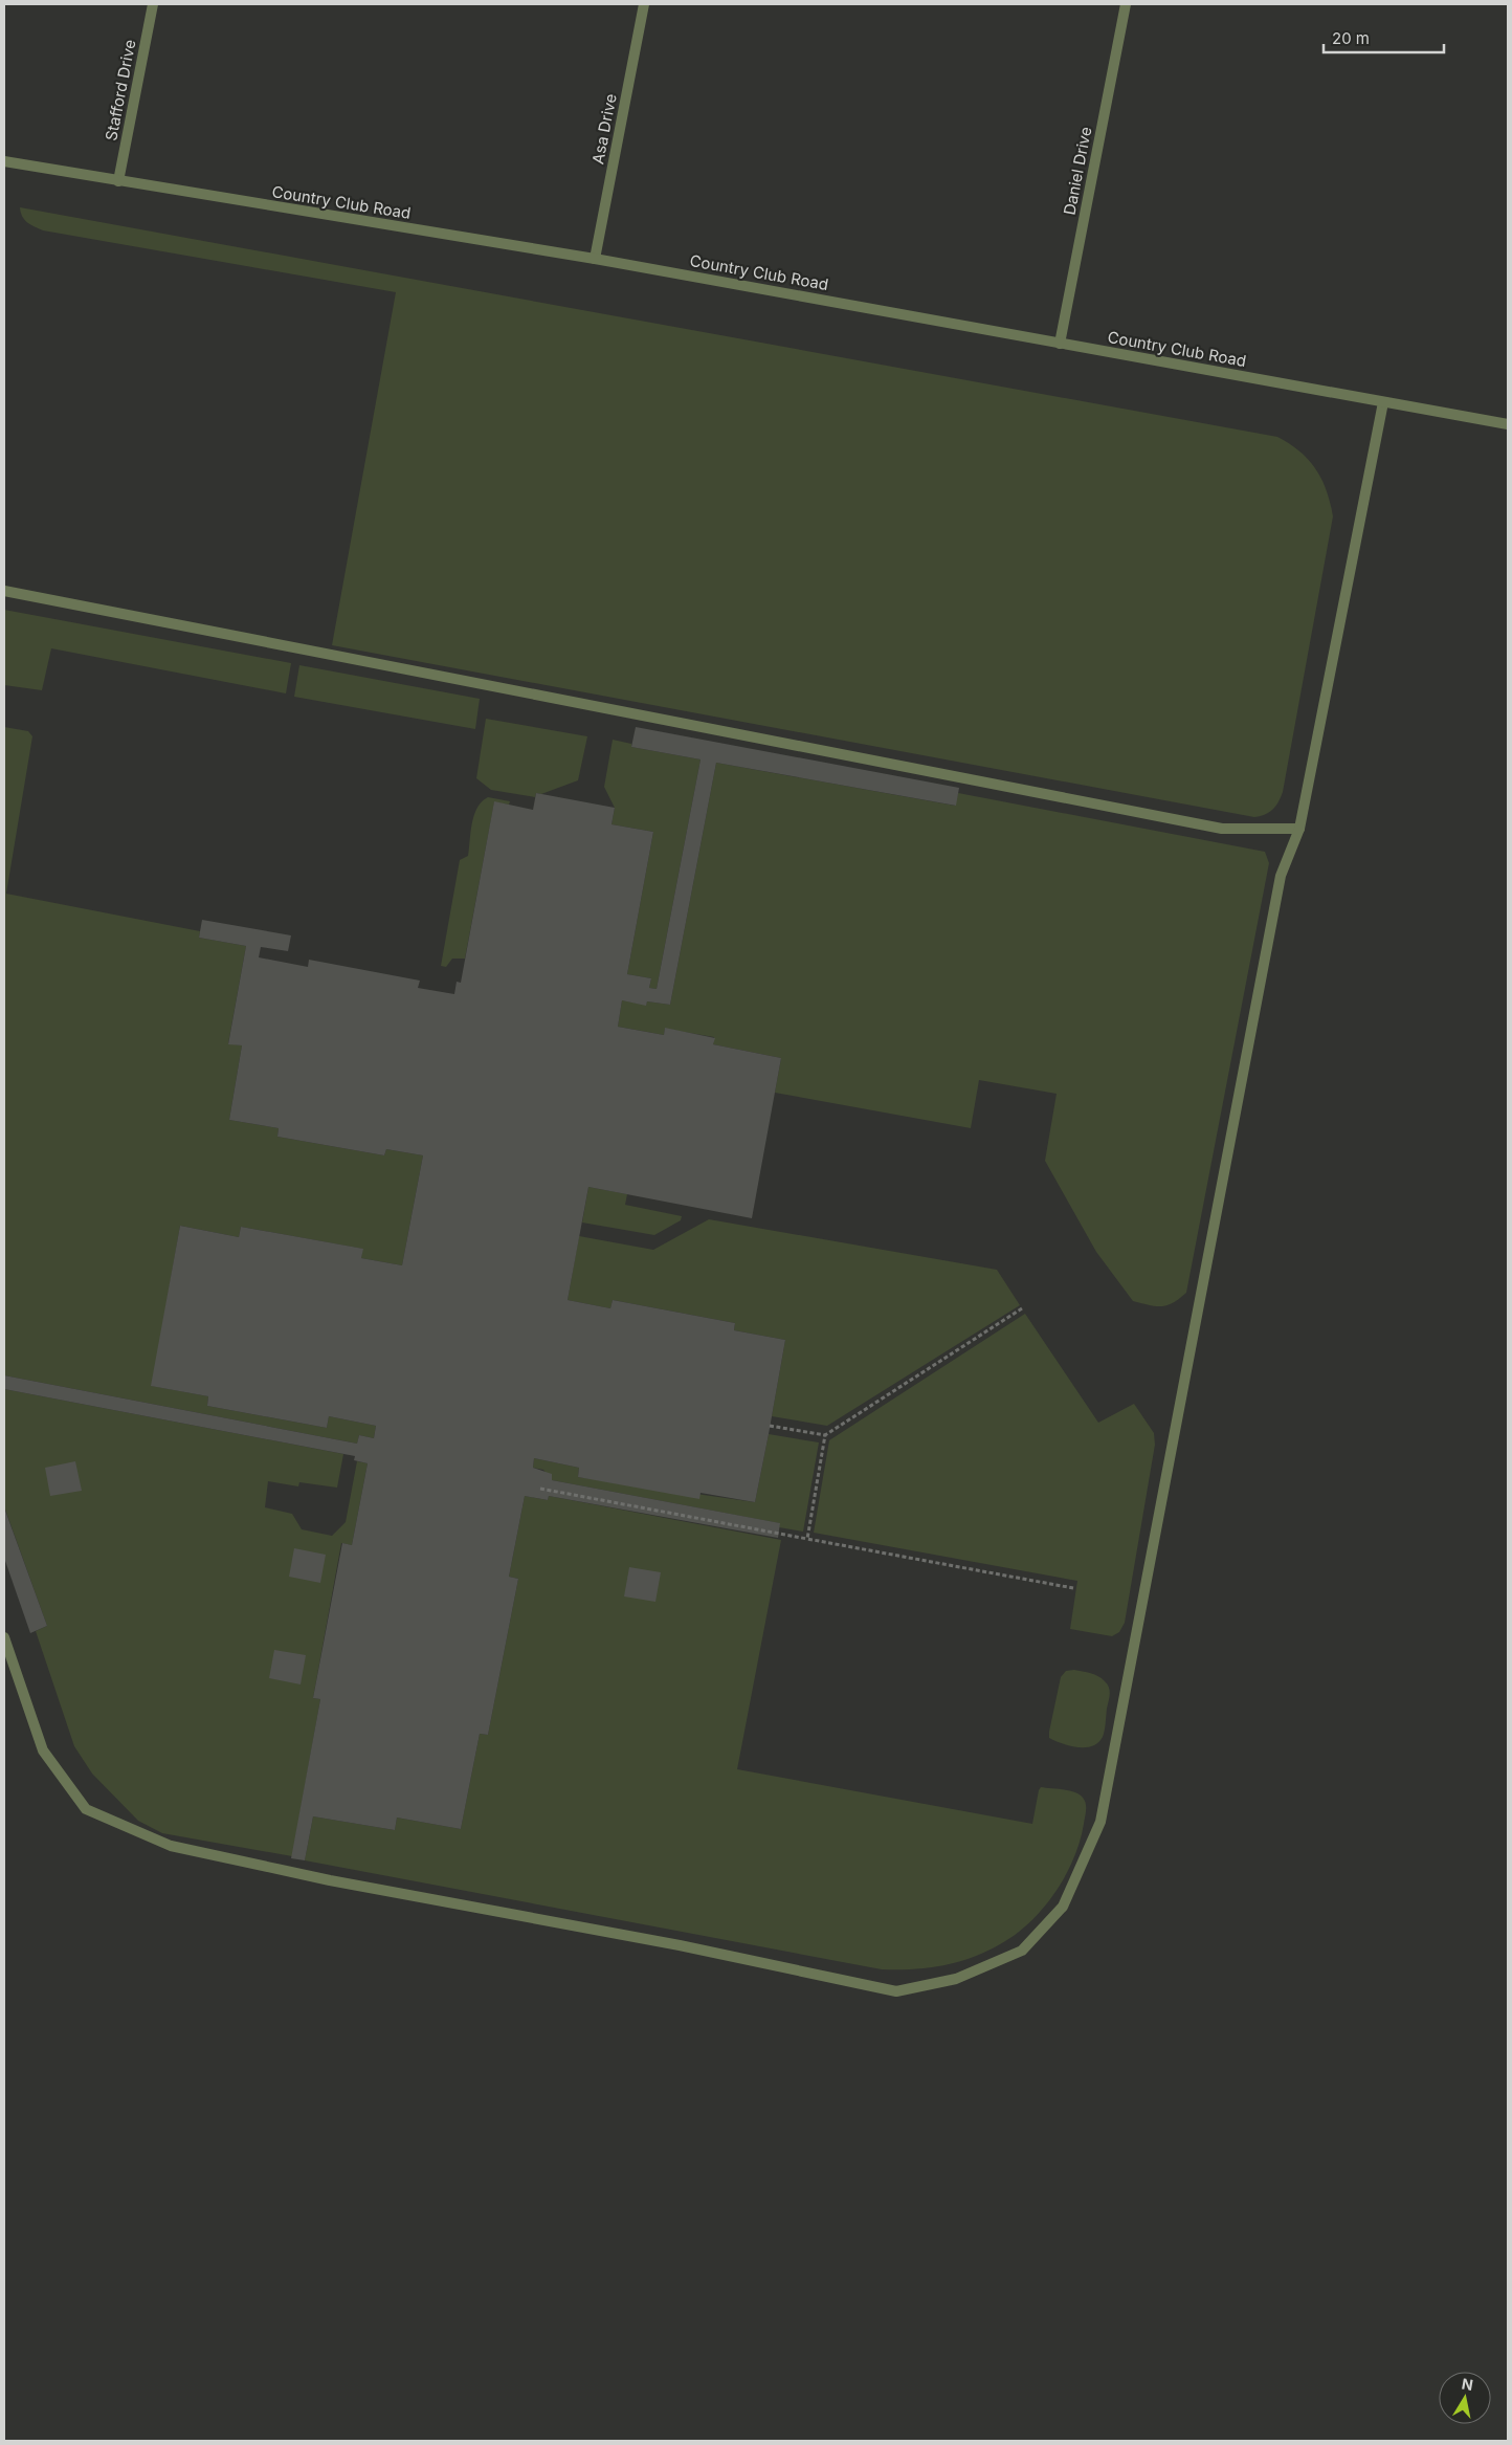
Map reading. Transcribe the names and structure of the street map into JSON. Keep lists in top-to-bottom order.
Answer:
{
  "streets": {
    "street": [
      "Stafford Drive",
      "Asa Drive",
      "Daniel Drive",
      "Country Club Road"
    ]
  },
  "crossings": [
    ["Stafford Drive", "Country Club Road"],
    ["Asa Drive", "Country Club Road"],
    ["Daniel Drive", "Country Club Road"]
  ],
  "scale_bar": "20 m",
  "north": "top"
}
